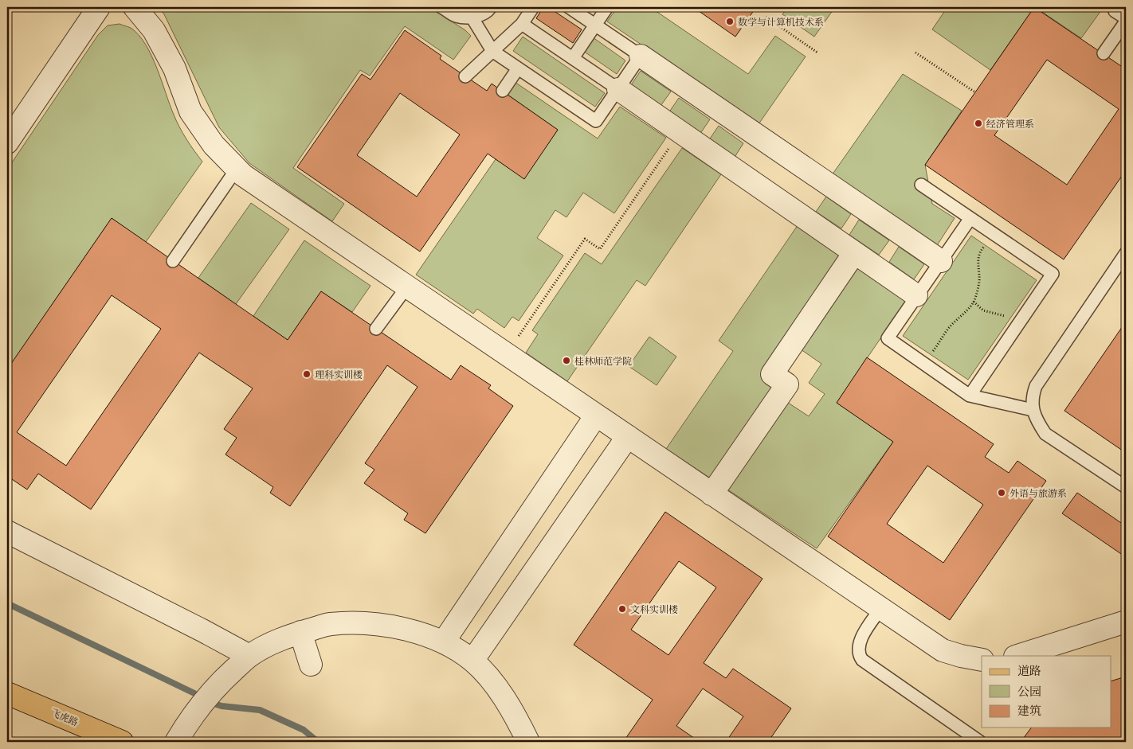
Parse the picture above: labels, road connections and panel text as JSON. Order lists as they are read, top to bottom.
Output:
{
  "streets": {
    "main road": ["飞虎路"]
  },
  "places": [
    "数学与计算机技术系",
    "经济管理系",
    "桂林师范学院",
    "理科实训楼",
    "外语与旅游系",
    "文科实训楼"
  ],
  "legend": ["道路", "公园", "建筑"]
}
